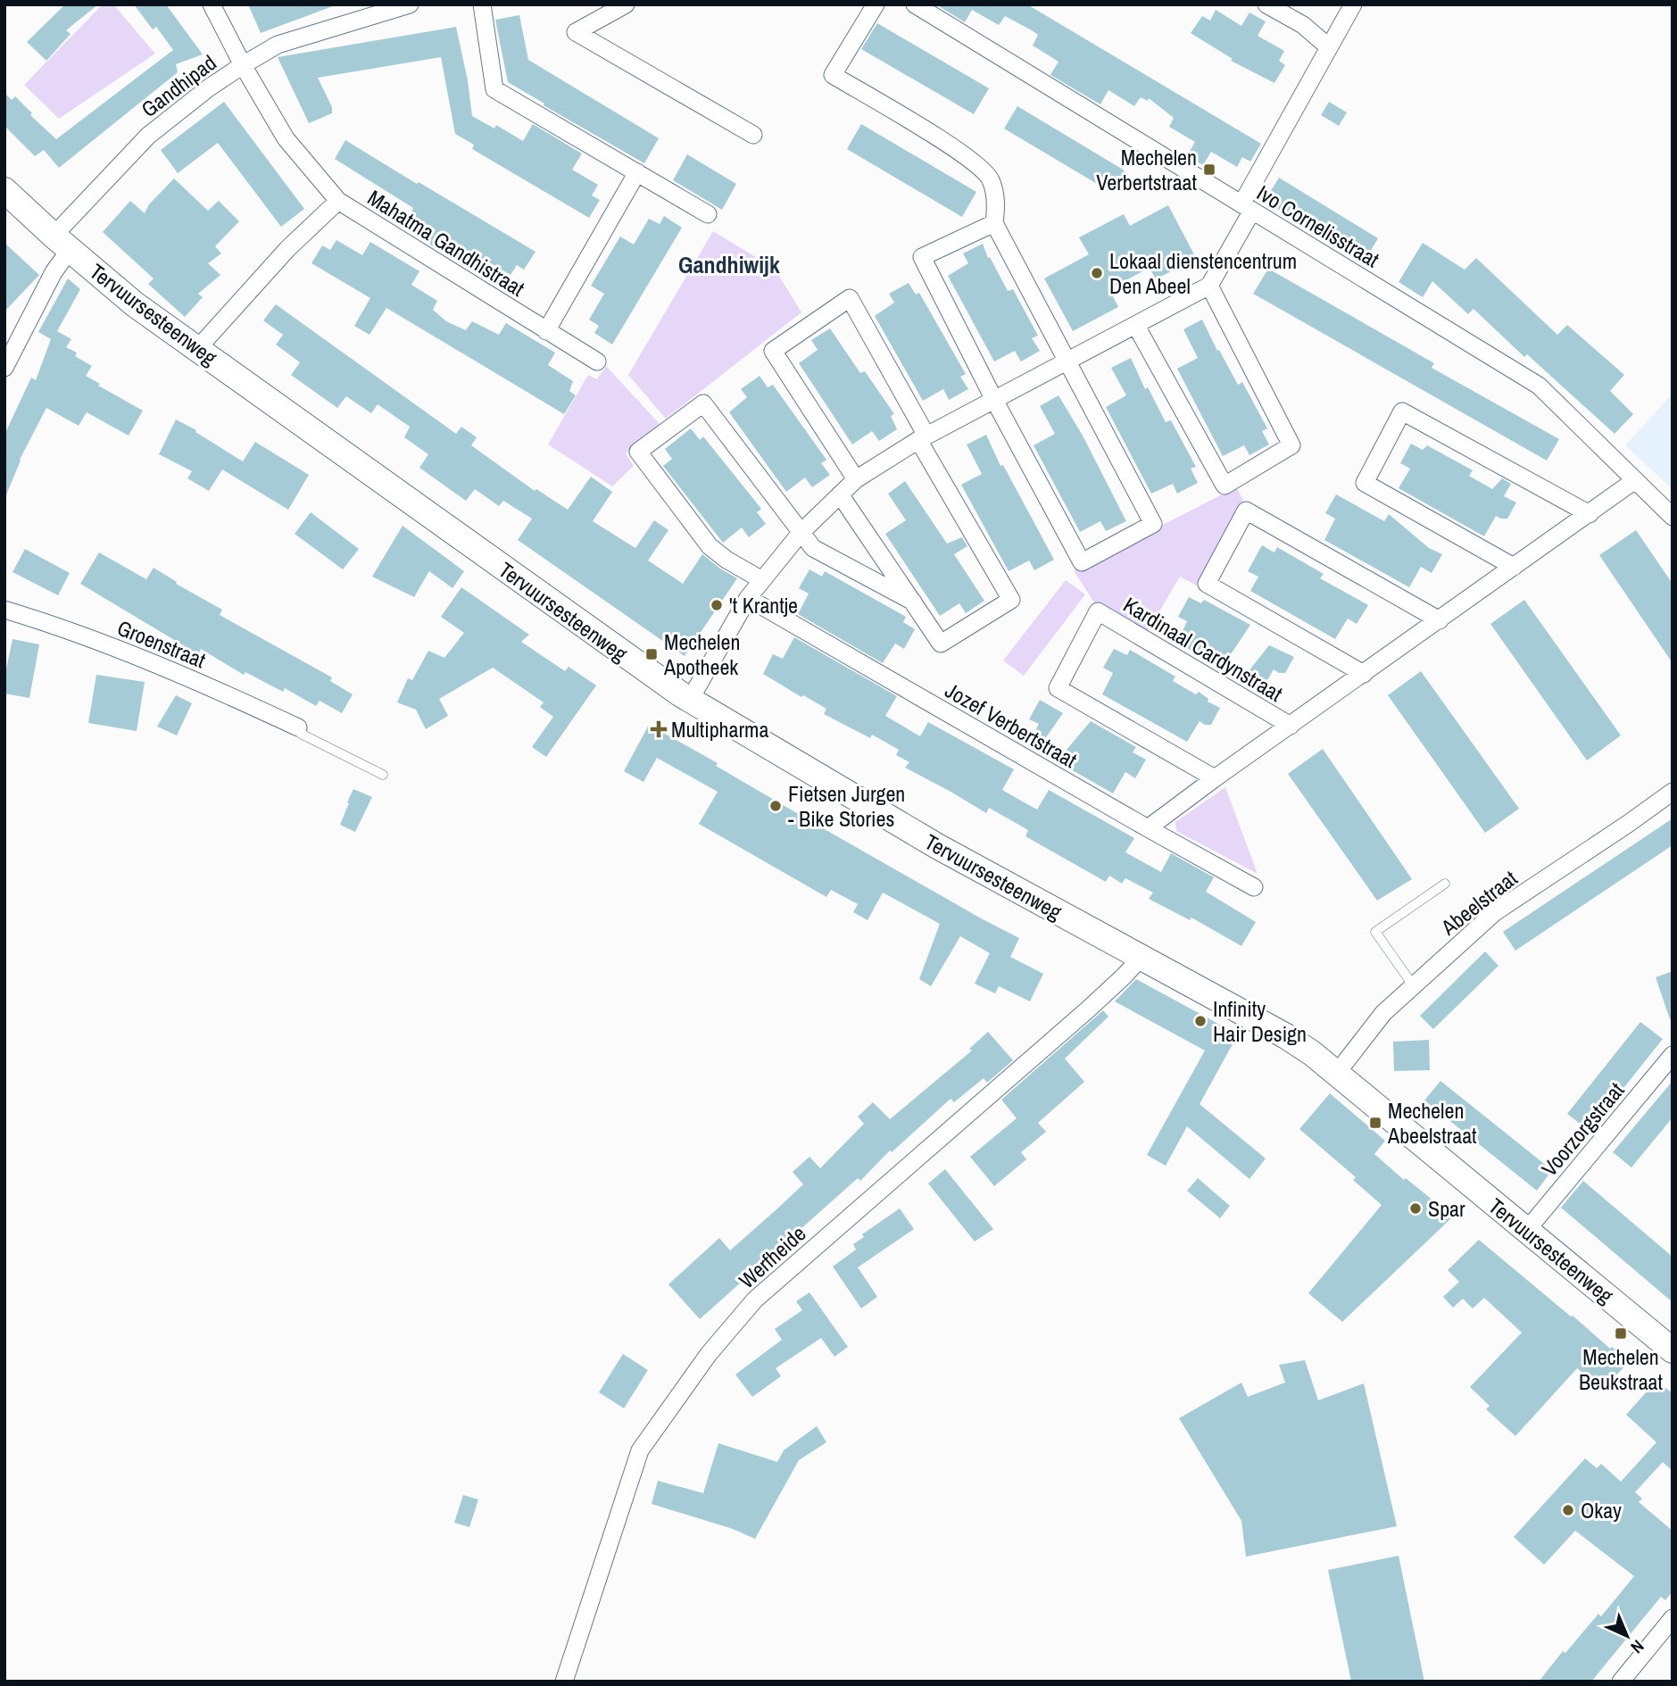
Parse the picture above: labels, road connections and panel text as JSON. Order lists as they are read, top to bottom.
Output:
{
  "streets": {
    "street": [
      "Gandhipad",
      "Ivo Cornelisstraat",
      "Mahatma Gandhistraat",
      "Tervuursesteenweg",
      "Groenstraat",
      "Kardinaal Cardynstraat",
      "Jozef Verbertstraat",
      "Abeelstraat",
      "Voorzorgstraat",
      "Werfheide"
    ]
  },
  "crossings": [
    ["Gandhipad", "Mahatma Gandhistraat"],
    ["Gandhipad", "Tervuursesteenweg"],
    ["Ivo Cornelisstraat", "Kardinaal Cardynstraat"],
    ["Mahatma Gandhistraat", "Tervuursesteenweg"],
    ["Tervuursesteenweg", "Abeelstraat"],
    ["Tervuursesteenweg", "Voorzorgstraat"],
    ["Tervuursesteenweg", "Werfheide"],
    ["Kardinaal Cardynstraat", "Jozef Verbertstraat"]
  ],
  "districts": ["Gandhiwijk"],
  "places": {
    "transit": [
      "Mechelen Verbertstraat",
      "Mechelen Apotheek",
      "Mechelen Abeelstraat",
      "Mechelen Beukstraat"
    ],
    "other": [
      "Lokaal dienstencentrum Den Abeel",
      "'t Krantje",
      "Fietsen Jurgen - Bike Stories",
      "Infinity Hair Design",
      "Spar",
      "Okay"
    ],
    "health": ["Multipharma"]
  },
  "north": "bottom right"
}
